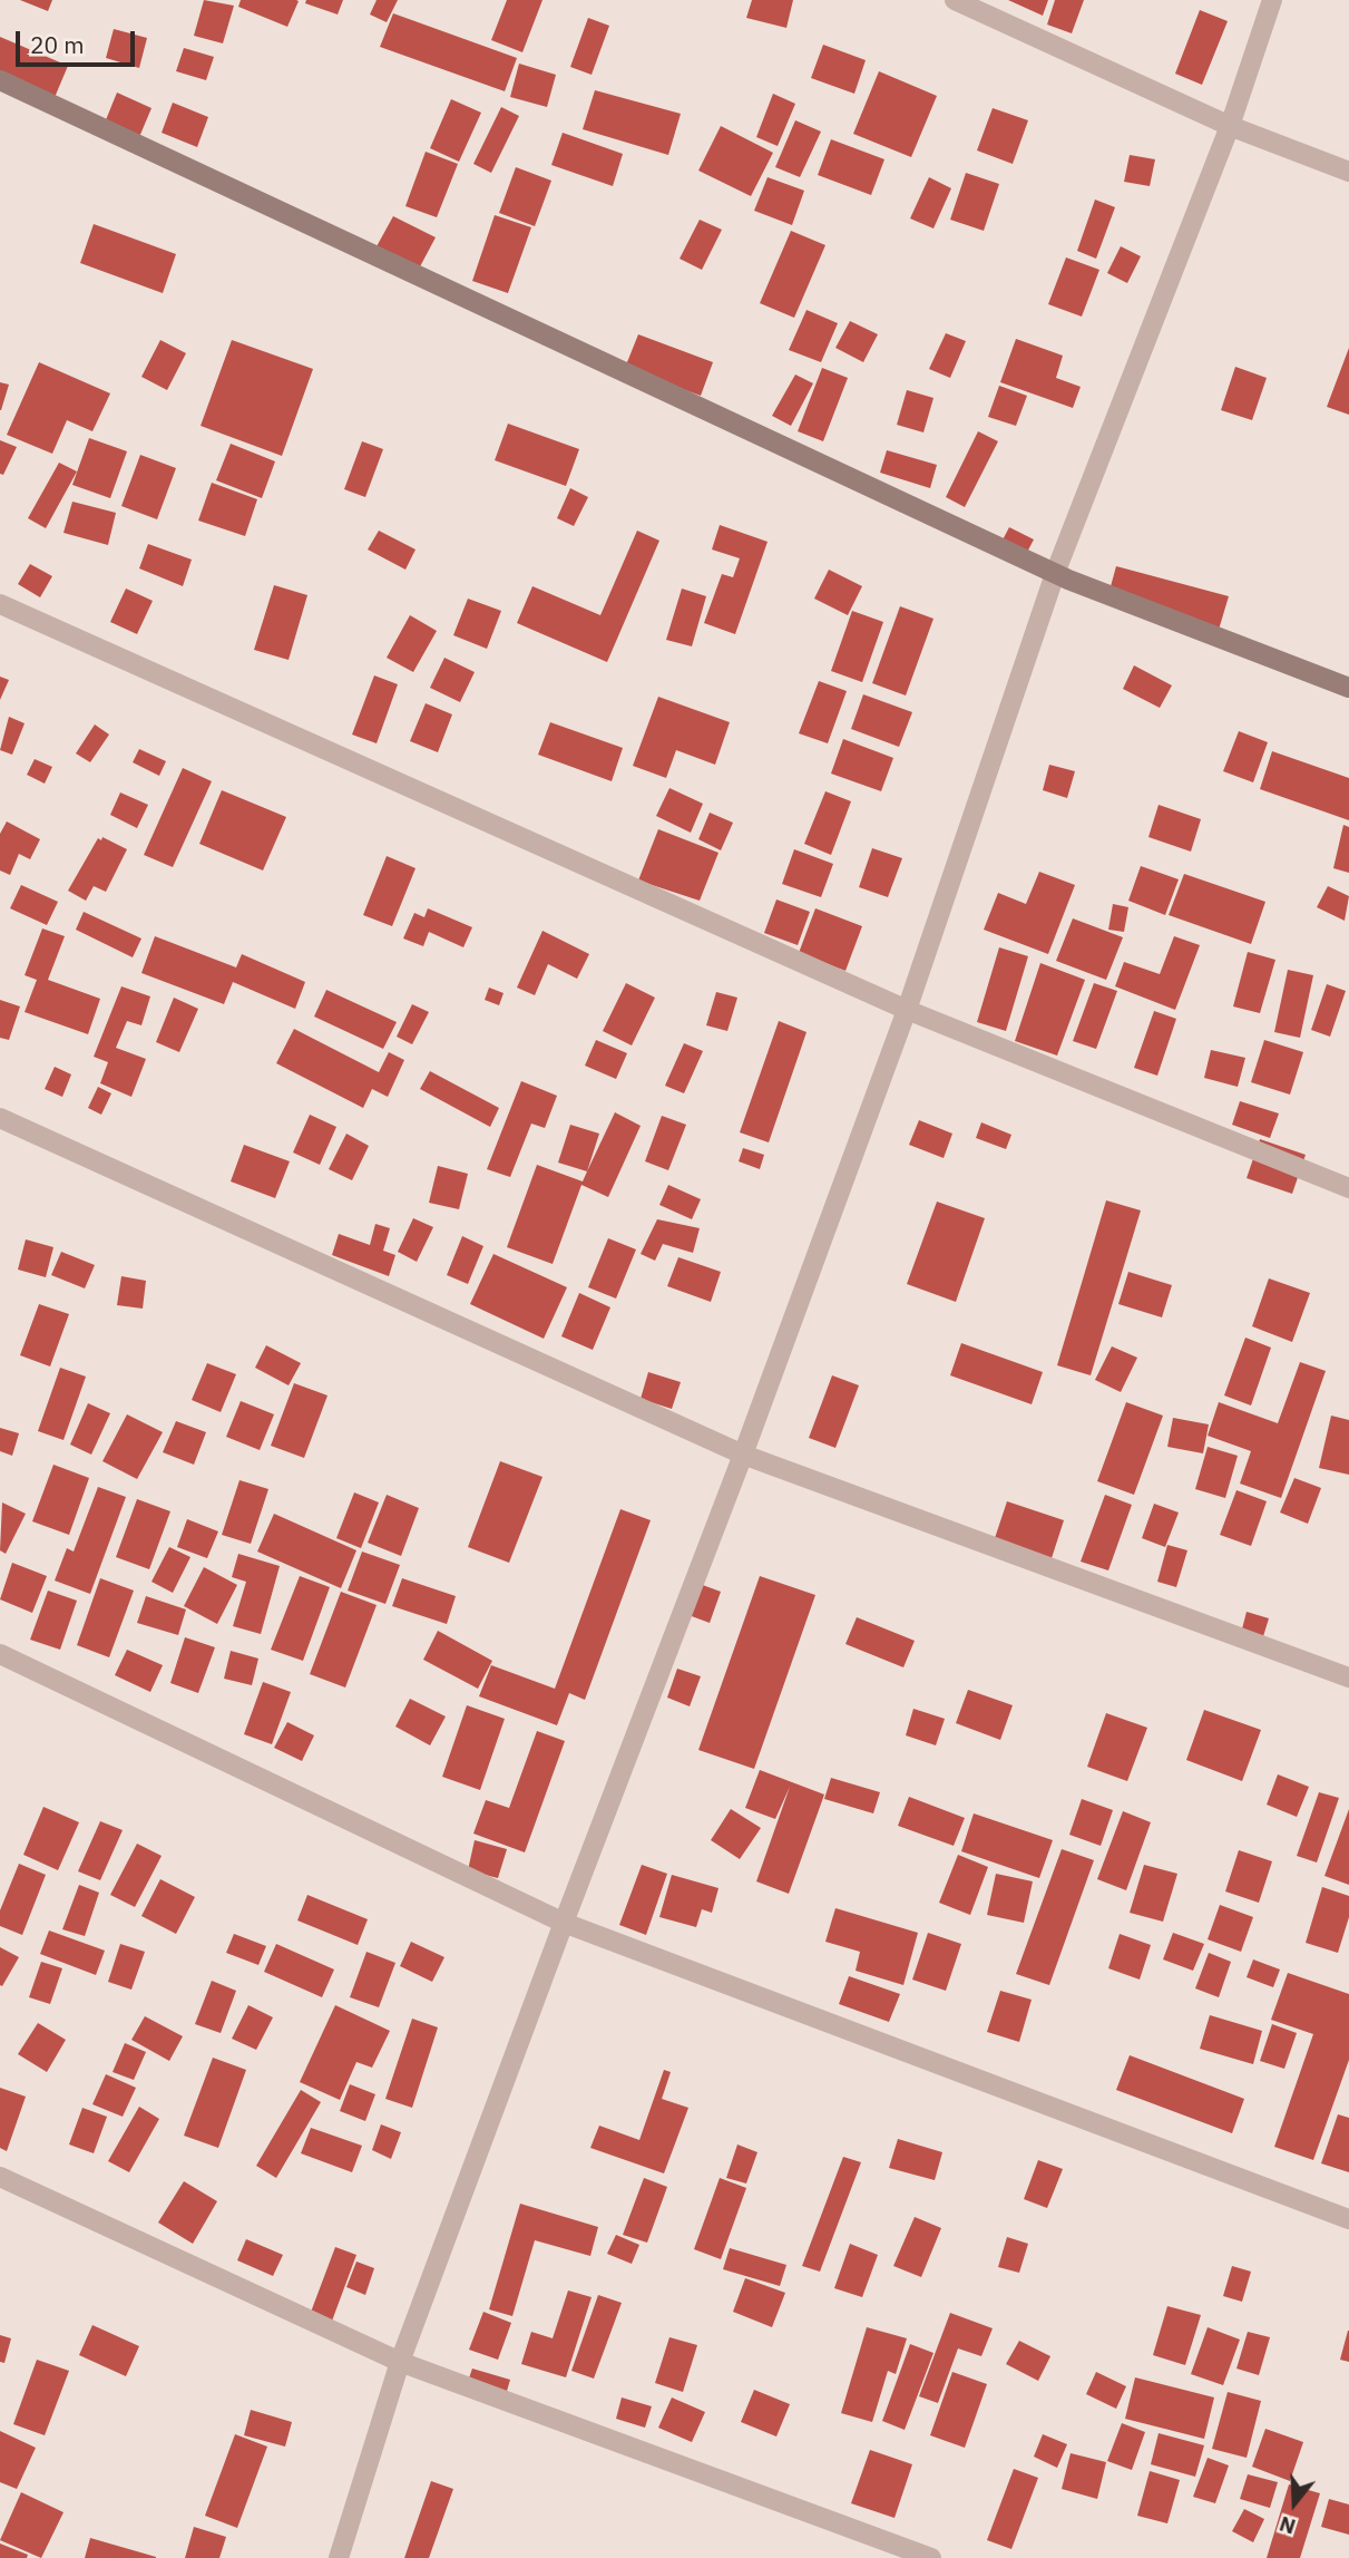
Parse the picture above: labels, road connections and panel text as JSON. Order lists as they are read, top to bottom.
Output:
{
  "scale_bar": "20 m",
  "north": "bottom"
}
